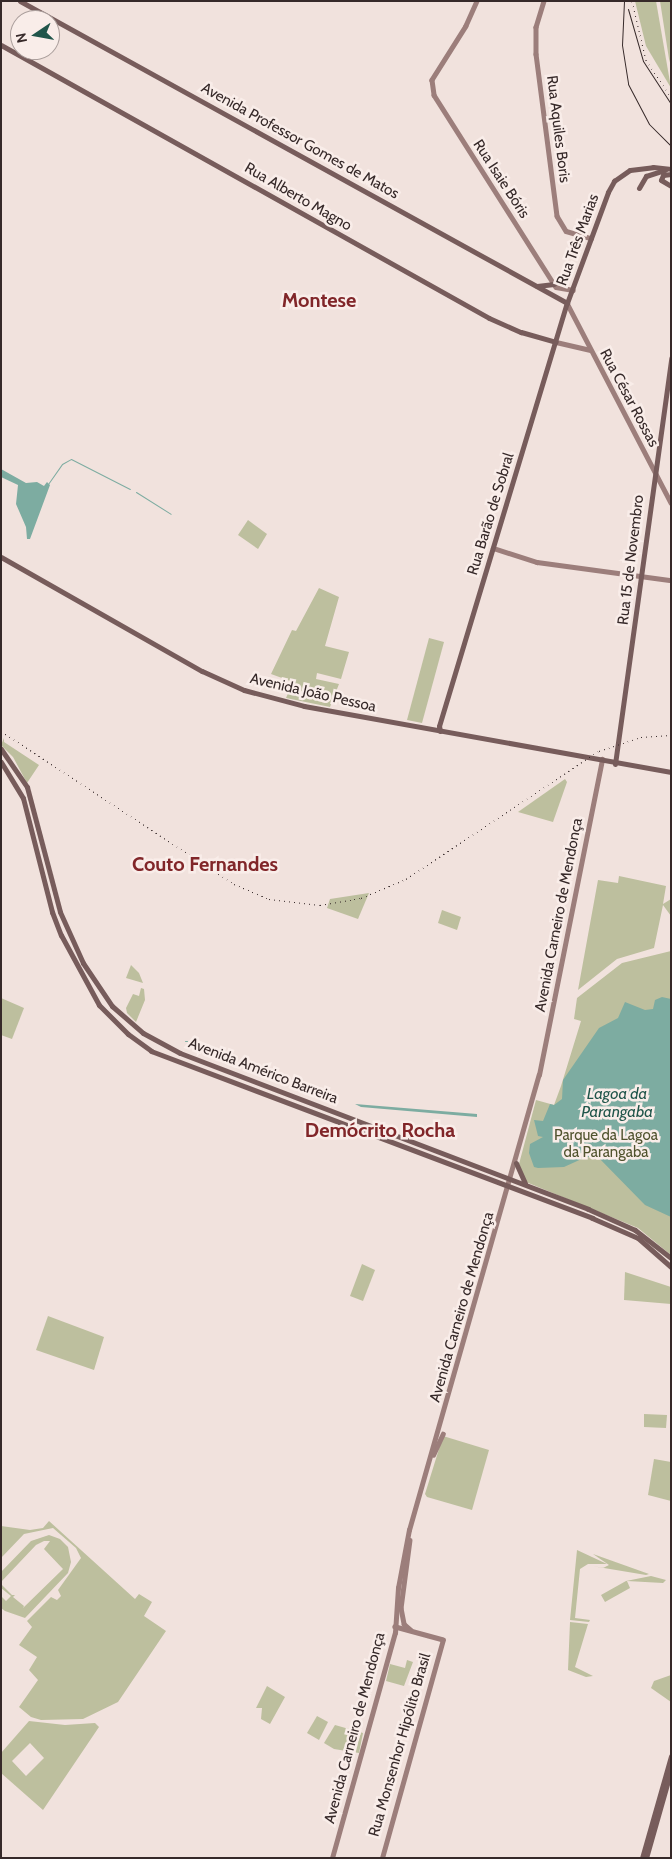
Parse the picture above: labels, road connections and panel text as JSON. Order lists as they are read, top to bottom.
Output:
{
  "streets": {
    "main road": [
      "Rua Aquiles Boris",
      "Avenida Professor Gomes de Matos",
      "Rua Isaie Bóris",
      "Rua Alberto Magno",
      "Rua Três Marias",
      "Rua César Rossas",
      "Rua Barão de Sobral",
      "Rua 15 de Novembro",
      "Avenida João Pessoa",
      "Avenida Carneiro de Mendonça",
      "Avenida Américo Barreira",
      "Rua Monsenhor Hipólito Brasil"
    ]
  },
  "crossings": [
    ["Rua Aquiles Boris", "Rua Três Marias"],
    ["Avenida Professor Gomes de Matos", "Rua Três Marias"],
    ["Avenida Professor Gomes de Matos", "Rua César Rossas"],
    ["Avenida Professor Gomes de Matos", "Rua Barão de Sobral"],
    ["Rua Alberto Magno", "Rua César Rossas"],
    ["Rua Alberto Magno", "Rua Barão de Sobral"],
    ["Rua Três Marias", "Rua César Rossas"],
    ["Rua Três Marias", "Rua Barão de Sobral"],
    ["Rua César Rossas", "Rua Barão de Sobral"],
    ["Rua César Rossas", "Rua 15 de Novembro"],
    ["Rua Barão de Sobral", "Avenida João Pessoa"],
    ["Rua 15 de Novembro", "Avenida João Pessoa"],
    ["Avenida João Pessoa", "Avenida Carneiro de Mendonça"],
    ["Avenida Carneiro de Mendonça", "Avenida Américo Barreira"],
    ["Avenida Carneiro de Mendonça", "Rua Monsenhor Hipólito Brasil"]
  ],
  "districts": ["Montese", "Couto Fernandes", "Demócrito Rocha"],
  "water": ["Lagoa da Parangaba"],
  "parks": ["Parque da Lagoa da Parangaba"],
  "north": "left"
}
